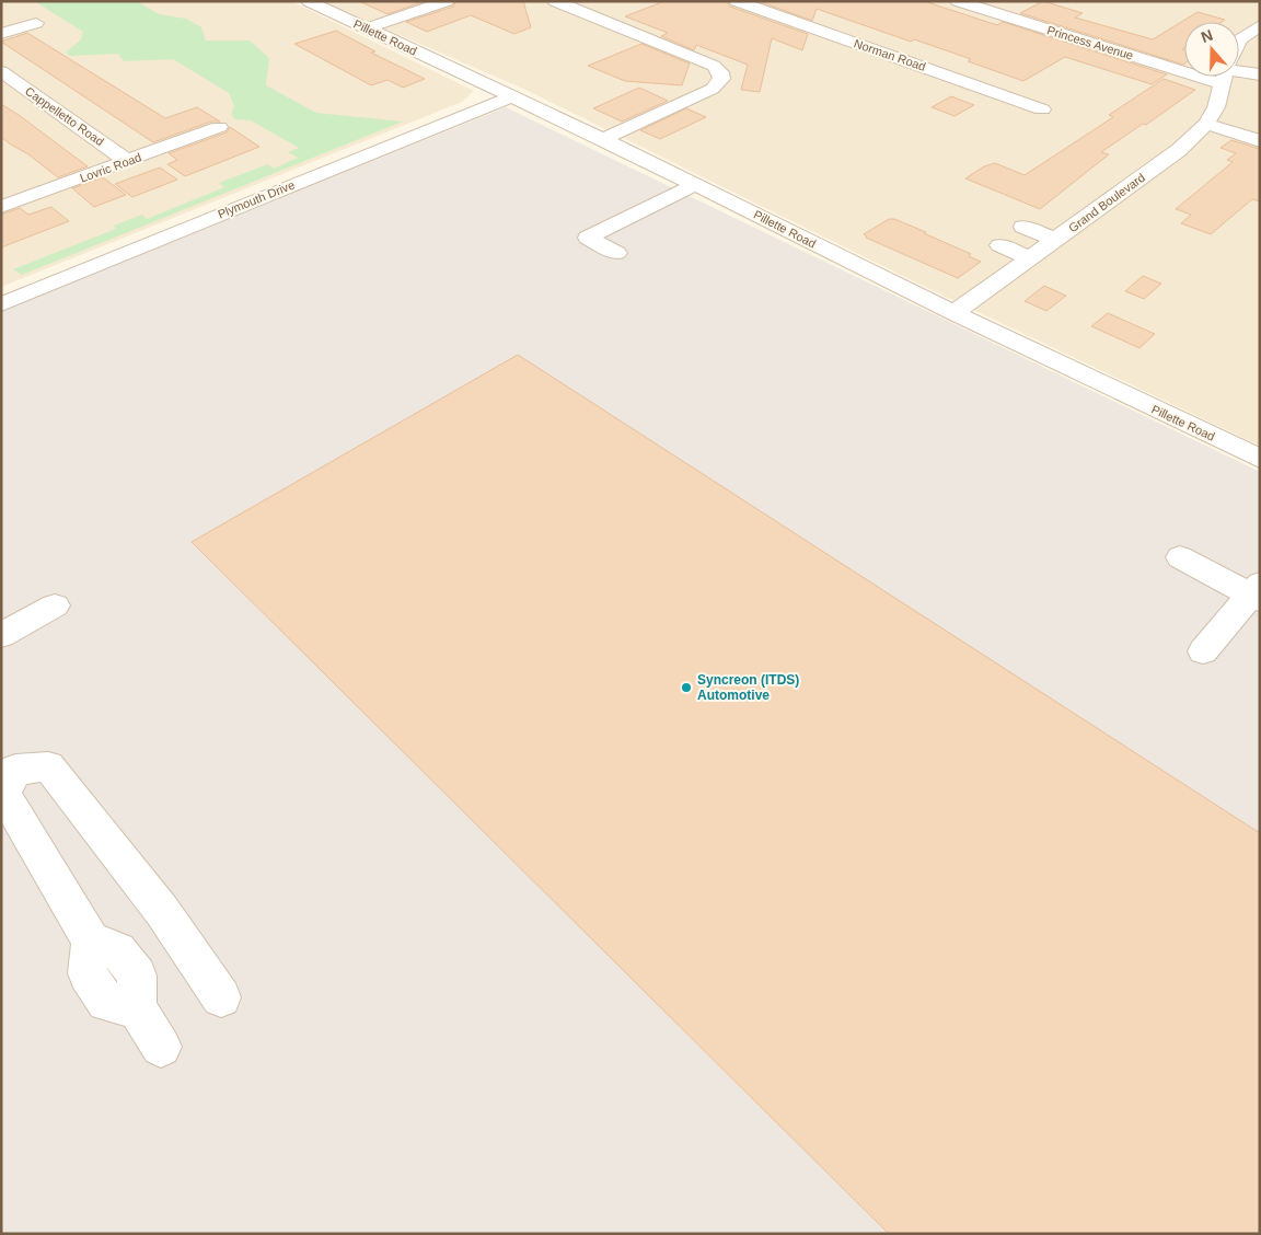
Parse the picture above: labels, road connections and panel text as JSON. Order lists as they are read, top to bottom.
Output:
{
  "streets": {
    "street": [
      "Pillette Road",
      "Princess Avenue",
      "Norman Road",
      "Cappelletto Road",
      "Lovric Road",
      "Plymouth Drive",
      "Grand Boulevard"
    ]
  },
  "crossings": [
    ["Pillette Road", "Plymouth Drive"],
    ["Pillette Road", "Grand Boulevard"],
    ["Cappelletto Road", "Lovric Road"]
  ],
  "places": ["Syncreon (ITDS) Automotive"],
  "north": "top"
}
